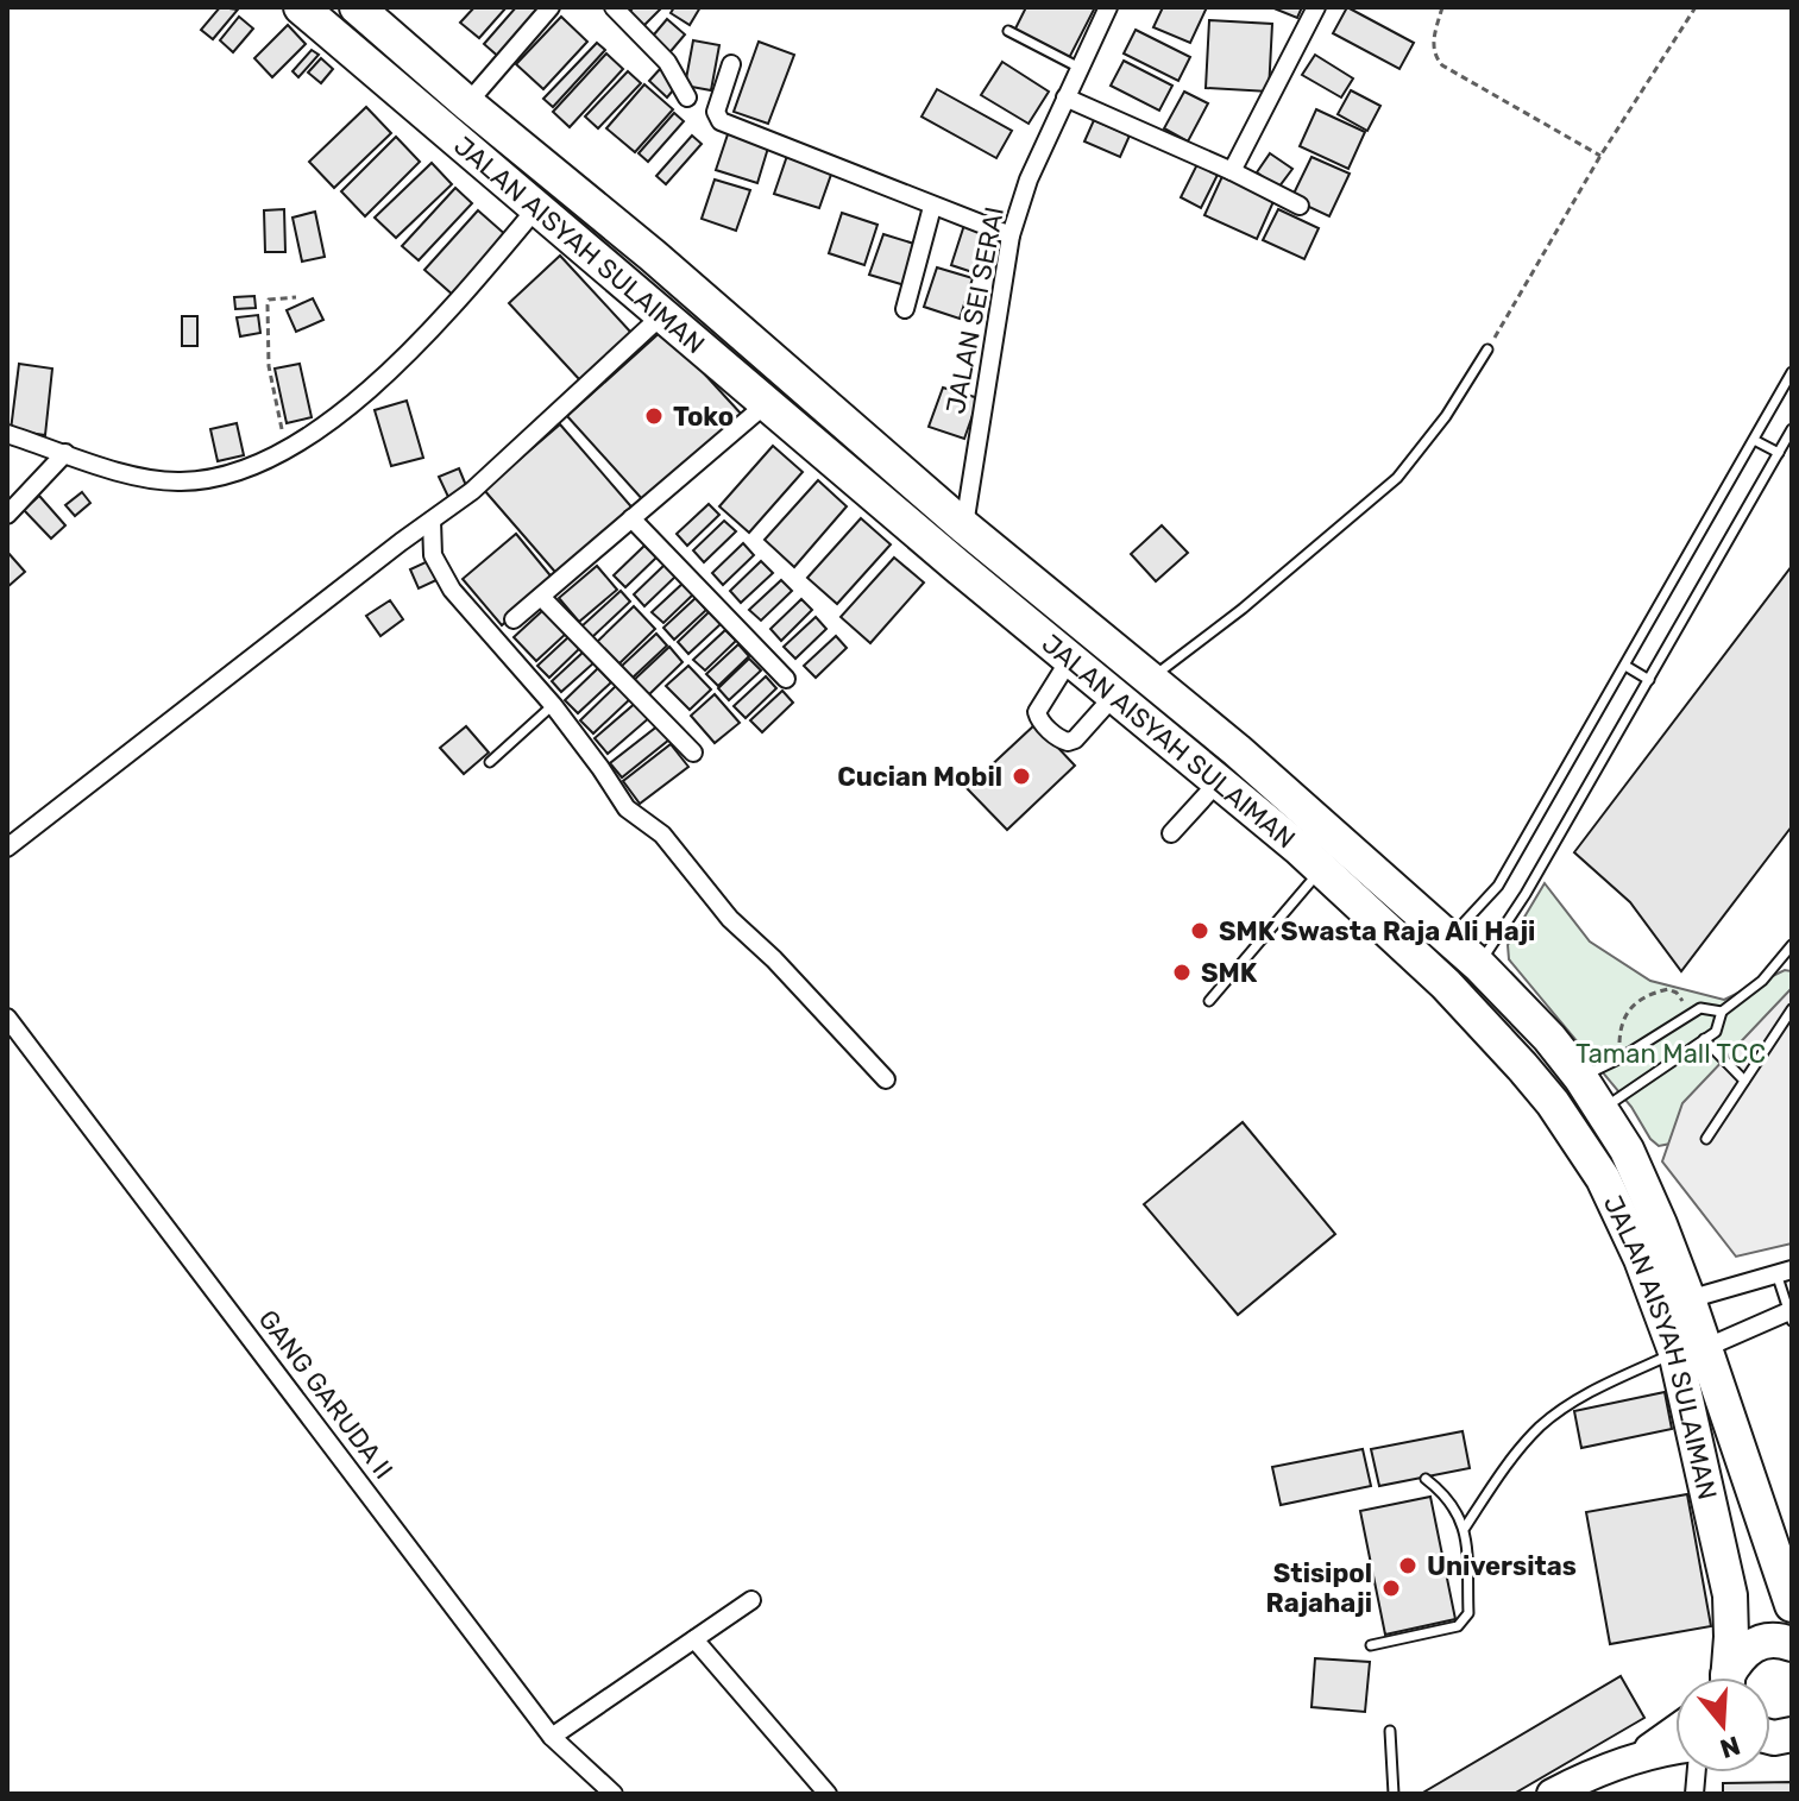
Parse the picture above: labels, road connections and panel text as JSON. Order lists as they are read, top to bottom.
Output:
{
  "streets": {
    "highway": ["JALAN AISYAH SULAIMAN"],
    "street": ["JALAN SEI SERAI", "GANG GARUDA II"]
  },
  "crossings": [
    ["JALAN AISYAH SULAIMAN", "JALAN SEI SERAI"]
  ],
  "parks": ["Taman Mall TCC"],
  "places": [
    "Toko",
    "Cucian Mobil",
    "SMK Swasta Raja Ali Haji",
    "SMK",
    "Universitas",
    "Stisipol Rajahaji"
  ],
  "north": "bottom"
}
